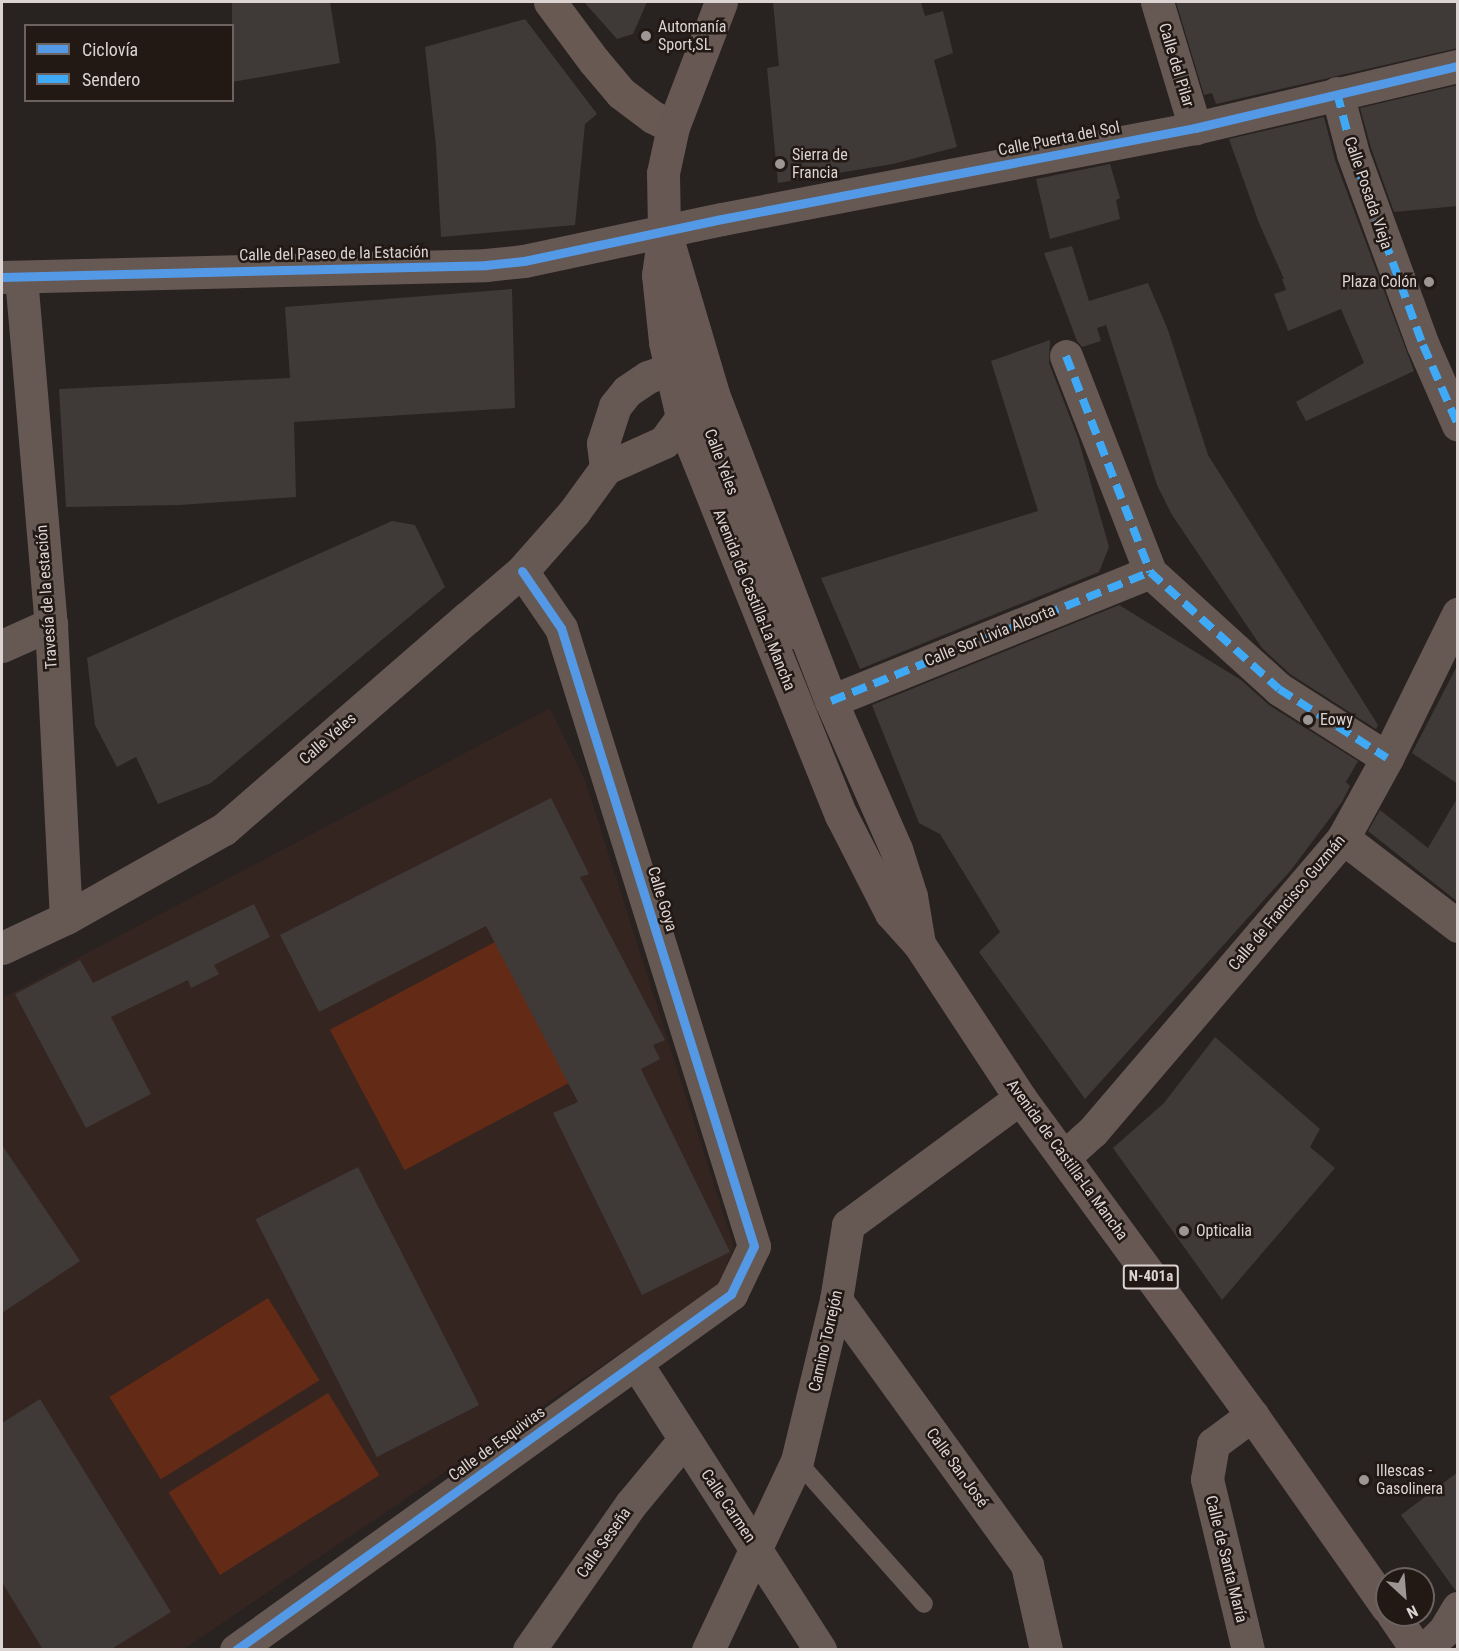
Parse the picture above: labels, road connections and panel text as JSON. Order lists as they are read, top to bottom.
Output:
{
  "streets": {
    "main road": ["Avenida de Castilla-La Mancha", "N-401a"],
    "street": [
      "Calle del Pilar",
      "Calle Puerta del Sol",
      "Calle Posada Vieja",
      "Calle del Paseo de la Estación",
      "Calle Yeles",
      "Travesía de la estación",
      "Calle Sor Livia Alcorta",
      "Calle Goya",
      "Calle de Francisco Guzmán",
      "Camino Torrejón",
      "Calle de Esquivias",
      "Calle San José",
      "Calle Carmen",
      "Calle Seseña",
      "Calle de Santa María"
    ]
  },
  "crossings": [
    ["Calle del Pilar", "Calle Puerta del Sol"],
    ["Calle Puerta del Sol", "Calle Posada Vieja"],
    ["Calle Puerta del Sol", "Calle del Paseo de la Estación"],
    ["Calle Puerta del Sol", "Avenida de Castilla-La Mancha"],
    ["Calle del Paseo de la Estación", "Travesía de la estación"],
    ["Calle del Paseo de la Estación", "Avenida de Castilla-La Mancha"],
    ["Calle Yeles", "Travesía de la estación"],
    ["Calle Yeles", "Avenida de Castilla-La Mancha"],
    ["Calle Yeles", "Calle Goya"],
    ["Avenida de Castilla-La Mancha", "Calle Sor Livia Alcorta"],
    ["Avenida de Castilla-La Mancha", "Calle de Francisco Guzmán"],
    ["Avenida de Castilla-La Mancha", "Camino Torrejón"],
    ["Avenida de Castilla-La Mancha", "Calle de Santa María"],
    ["Calle Goya", "Calle de Esquivias"],
    ["Camino Torrejón", "Calle San José"],
    ["Camino Torrejón", "Calle Carmen"],
    ["Calle de Esquivias", "Calle Carmen"],
    ["Calle Carmen", "Calle Seseña"]
  ],
  "places": [
    "Automanía Sport,SL",
    "Sierra de Francia",
    "Plaza Colón",
    "Eowy",
    "Opticalia",
    "Illescas - Gasolinera"
  ],
  "legend": ["Ciclovía", "Sendero"],
  "north": "bottom right"
}
